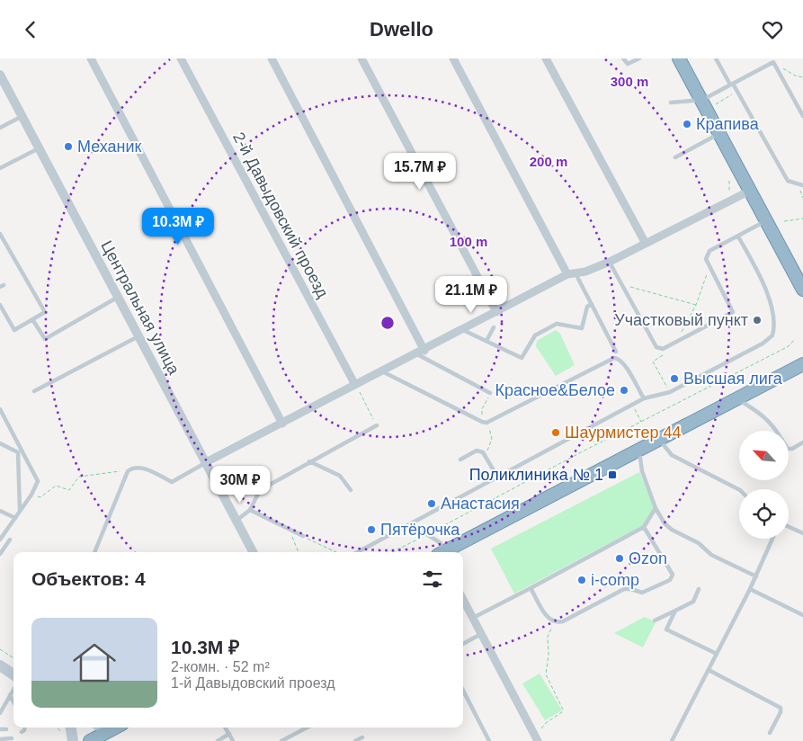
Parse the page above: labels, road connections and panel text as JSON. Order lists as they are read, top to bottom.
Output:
{
  "streets": {
    "street": ["2-й Давыдовский проезд", "Центральная улица"]
  },
  "places": {
    "other": [
      "Крапива",
      "Механик",
      "Участковый пункт",
      "Высшая лига",
      "Красное&Белое",
      "Шаурмистер 44",
      "Анастасия",
      "Пятёрочка",
      "Ozon",
      "i-comp"
    ],
    "transit": ["Поликлиника № 1"]
  },
  "north": "top left",
  "page": {
    "header": "Dwello",
    "price": [
      "15.7M ₽",
      "10.3M ₽",
      "21.1M ₽",
      "30M ₽"
    ],
    "heading": "Объектов: 4",
    "list": [
      {
        "name": "10.3M ₽",
        "note": "2-комн. · 52 m² · 1-й Давыдовский проезд"
      }
    ]
  },
  "rings": ["300 m", "200 m", "100 m"]
}
